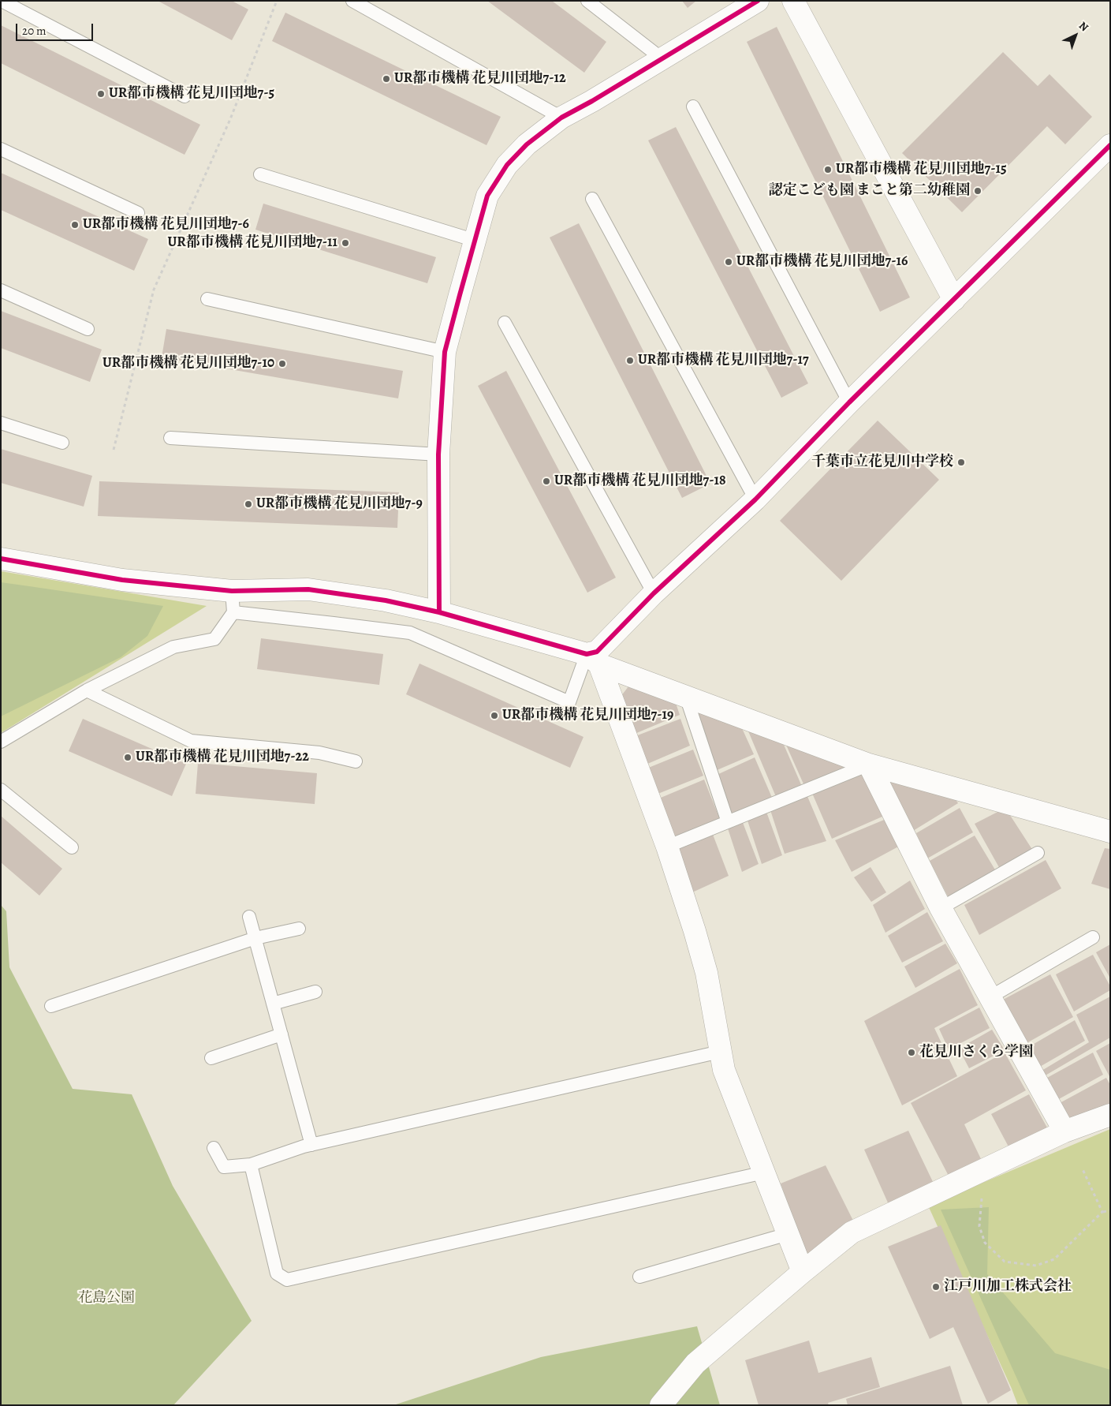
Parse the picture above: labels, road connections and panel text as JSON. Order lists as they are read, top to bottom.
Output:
{
  "parks": ["花島公園"],
  "places": [
    "UR都市機構 花見川団地7-12",
    "UR都市機構 花見川団地7-5",
    "UR都市機構 花見川団地7-15",
    "認定こども園 まこと第二幼稚園",
    "UR都市機構 花見川団地7-6",
    "UR都市機構 花見川団地7-11",
    "UR都市機構 花見川団地7-16",
    "UR都市機構 花見川団地7-17",
    "UR都市機構 花見川団地7-10",
    "千葉市立花見川中学校",
    "UR都市機構 花見川団地7-18",
    "UR都市機構 花見川団地7-9",
    "UR都市機構 花見川団地7-19",
    "UR都市機構 花見川団地7-22",
    "花見川さくら学園",
    "江戸川加工株式会社"
  ],
  "scale_bar": "20 m",
  "north": "top right"
}
